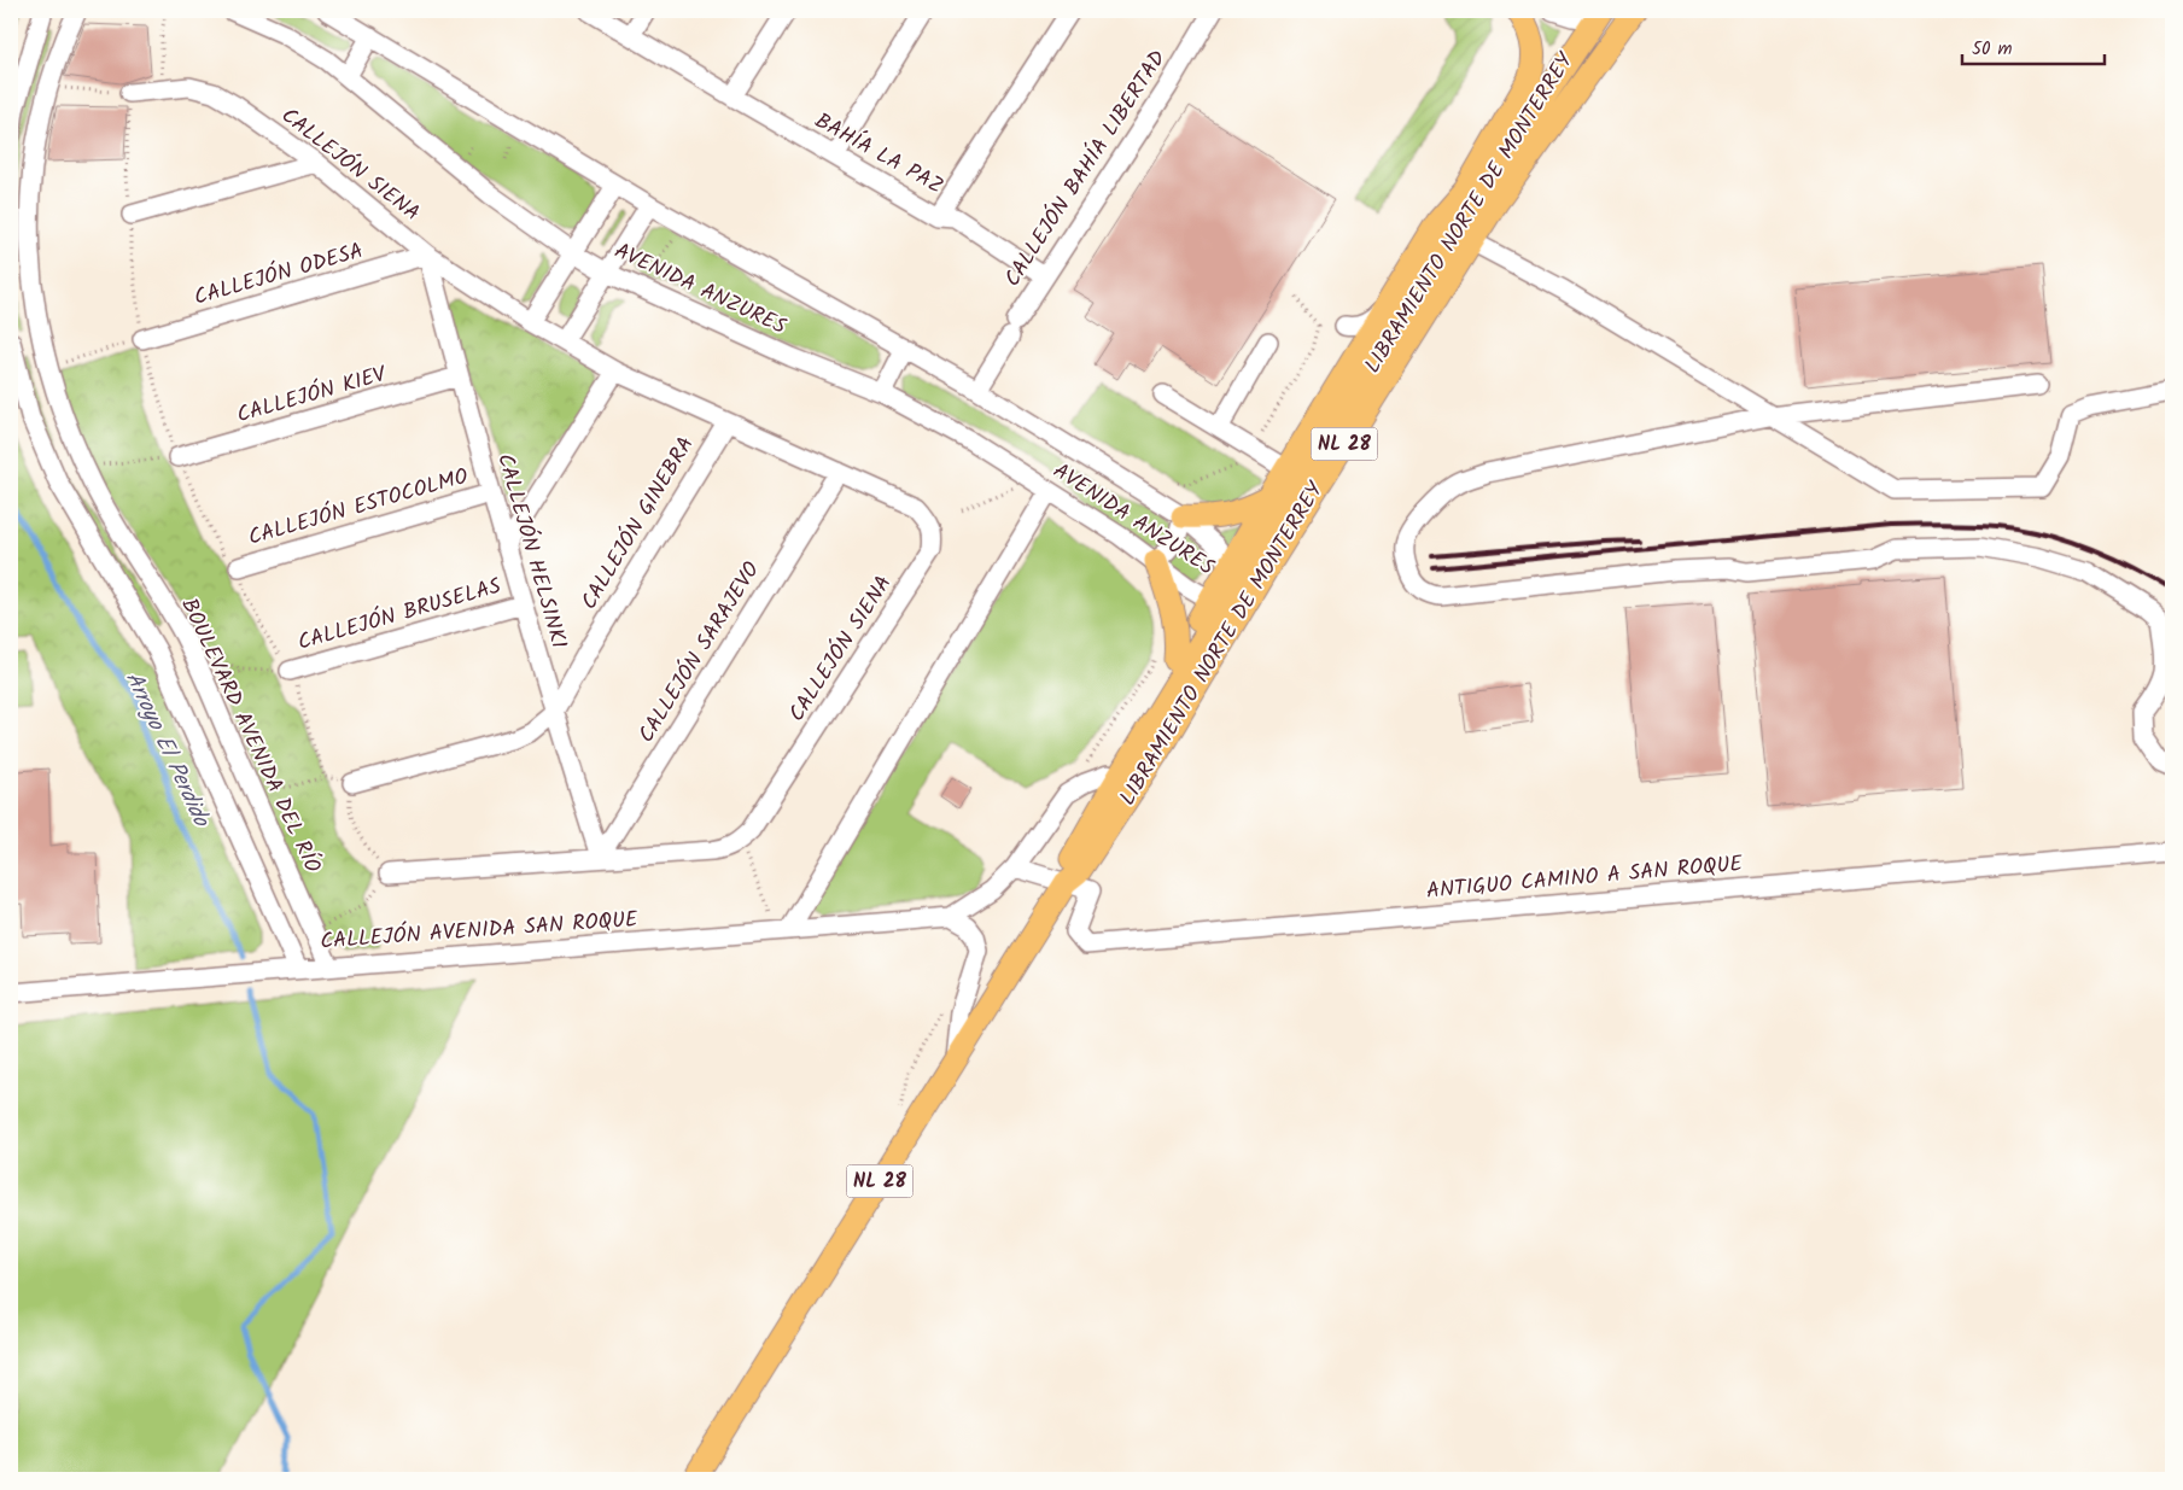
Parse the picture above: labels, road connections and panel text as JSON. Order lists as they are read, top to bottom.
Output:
{
  "streets": {
    "main road": ["LIBRAMIENTO NORTE DE MONTERREY", "NL 28"],
    "street": [
      "BAHÍA LA PAZ",
      "CALLEJÓN SIENA",
      "CALLEJÓN BAHÍA LIBERTAD",
      "CALLEJÓN ODESA",
      "AVENIDA ANZURES",
      "CALLEJÓN KIEV",
      "CALLEJÓN ESTOCOLMO",
      "CALLEJÓN GINEBRA",
      "CALLEJÓN HELSINKI",
      "CALLEJÓN BRUSELAS",
      "CALLEJÓN SARAJEVO",
      "BOULEVARD AVENIDA DEL RÍO",
      "ANTIGUO CAMINO A SAN ROQUE",
      "CALLEJÓN AVENIDA SAN ROQUE"
    ]
  },
  "crossings": [
    ["CALLEJÓN SIENA", "CALLEJÓN ODESA"],
    ["CALLEJÓN SIENA", "CALLEJÓN GINEBRA"],
    ["CALLEJÓN SIENA", "CALLEJÓN HELSINKI"],
    ["CALLEJÓN SIENA", "CALLEJÓN SARAJEVO"],
    ["CALLEJÓN BAHÍA LIBERTAD", "AVENIDA ANZURES"],
    ["LIBRAMIENTO NORTE DE MONTERREY", "AVENIDA ANZURES"],
    ["LIBRAMIENTO NORTE DE MONTERREY", "ANTIGUO CAMINO A SAN ROQUE"],
    ["CALLEJÓN ODESA", "CALLEJÓN HELSINKI"],
    ["CALLEJÓN KIEV", "CALLEJÓN HELSINKI"],
    ["CALLEJÓN ESTOCOLMO", "CALLEJÓN HELSINKI"],
    ["CALLEJÓN GINEBRA", "CALLEJÓN HELSINKI"],
    ["CALLEJÓN HELSINKI", "CALLEJÓN BRUSELAS"],
    ["CALLEJÓN HELSINKI", "CALLEJÓN SARAJEVO"],
    ["BOULEVARD AVENIDA DEL RÍO", "CALLEJÓN AVENIDA SAN ROQUE"]
  ],
  "water": ["Arroyo El Perdido"],
  "scale_bar": "50 m"
}
